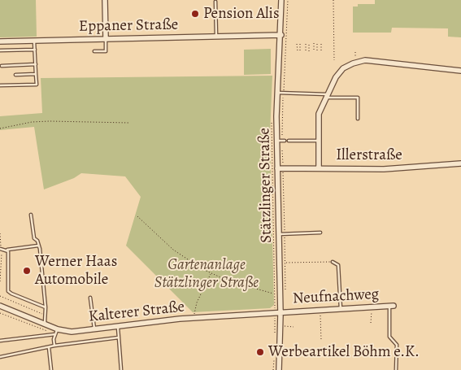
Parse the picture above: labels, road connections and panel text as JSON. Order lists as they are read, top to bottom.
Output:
{
  "streets": {
    "street": [
      "Eppaner Straße",
      "Illerstraße",
      "Stätzlinger Straße",
      "Neufnachweg",
      "Kalterer Straße"
    ]
  },
  "crossings": [
    ["Eppaner Straße", "Stätzlinger Straße"],
    ["Illerstraße", "Stätzlinger Straße"],
    ["Stätzlinger Straße", "Neufnachweg"],
    ["Stätzlinger Straße", "Kalterer Straße"],
    ["Neufnachweg", "Kalterer Straße"]
  ],
  "parks": ["Gartenanlage Stätzlinger Straße"],
  "places": ["Pension Alis", "Werner Haas Automobile", "Werbeartikel Böhm e.K."]
}
